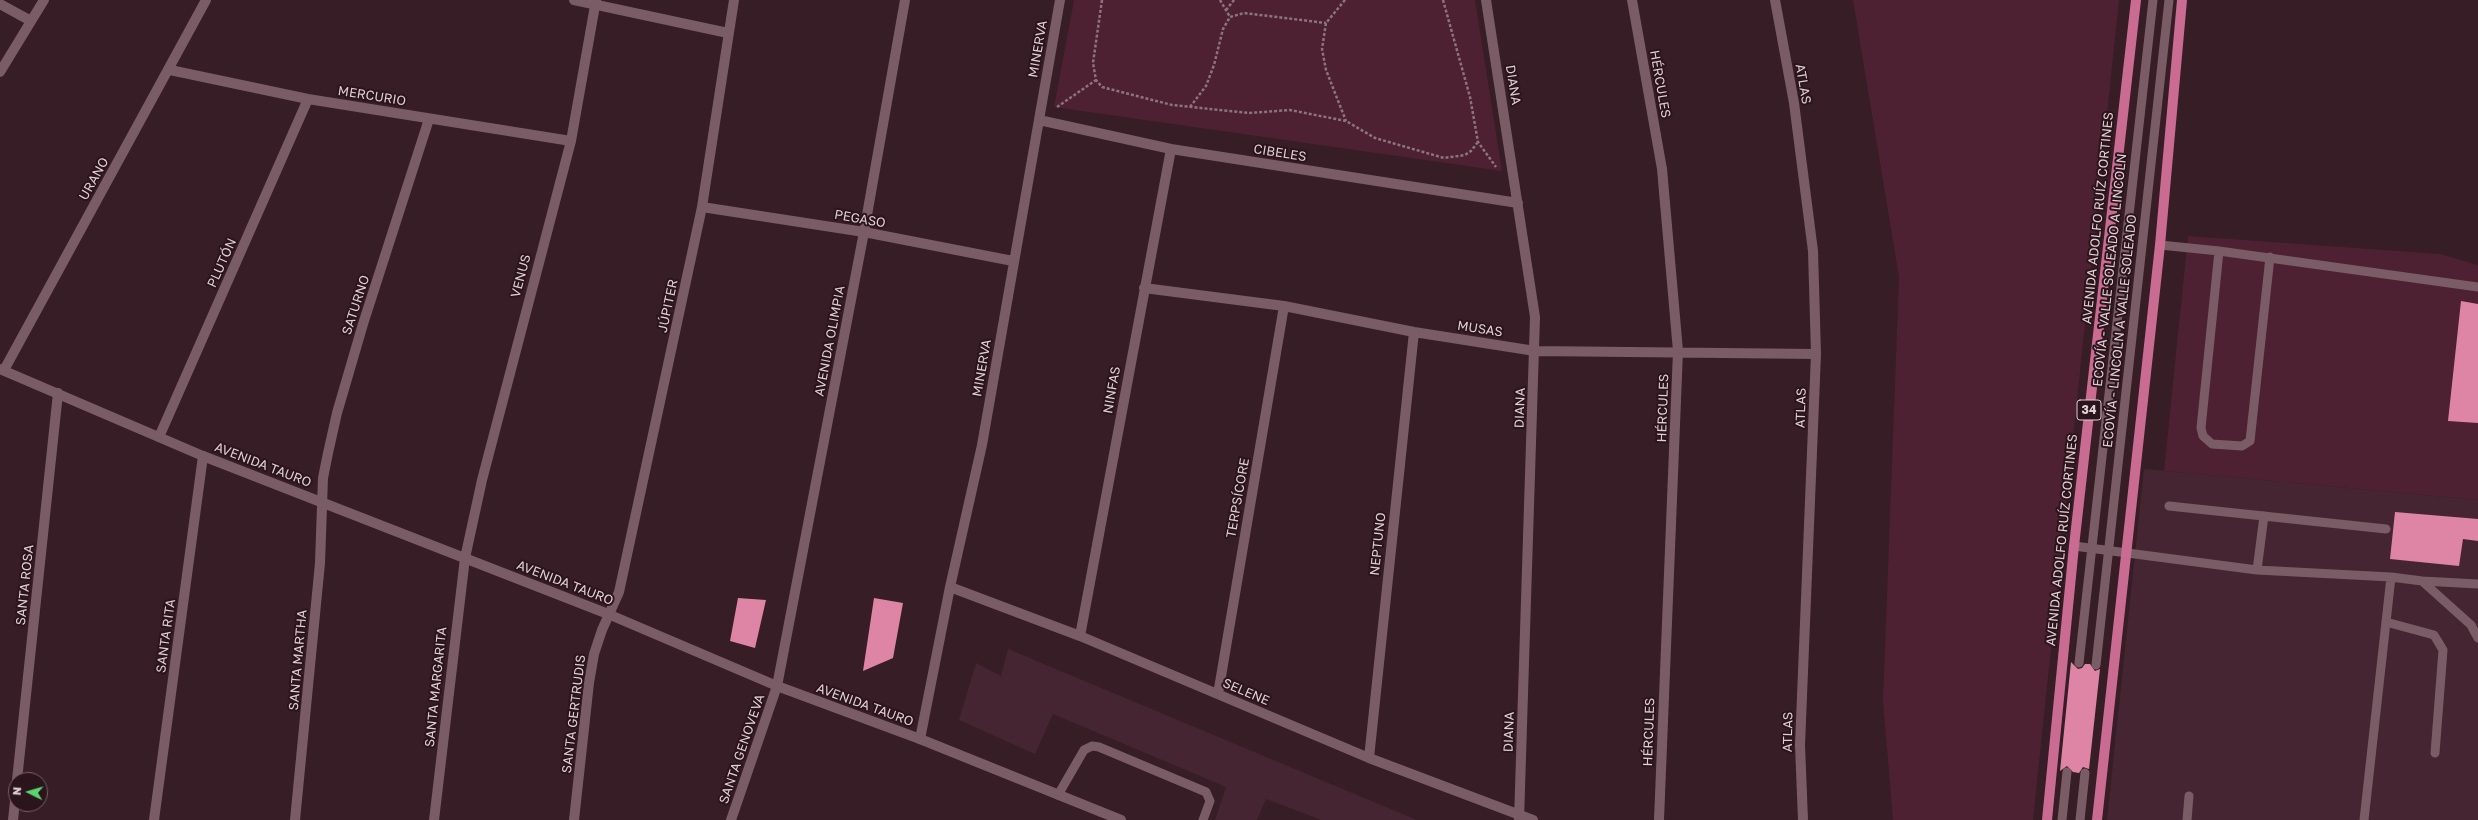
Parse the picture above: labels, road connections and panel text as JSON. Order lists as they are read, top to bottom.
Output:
{
  "streets": {
    "main road": ["AVENIDA ADOLFO RUÍZ CORTINES", "34"],
    "street": [
      "MINERVA",
      "HÉRCULES",
      "ATLAS",
      "DIANA",
      "MERCURIO",
      "CIBELES",
      "URANO",
      "PEGASO",
      "PLUTÓN",
      "VENUS",
      "SATURNO",
      "JÚPITER",
      "MUSAS",
      "AVENIDA OLIMPIA",
      "NINFAS",
      "AVENIDA TAURO",
      "TERPSÍCORE",
      "NEPTUNO",
      "SANTA ROSA",
      "SANTA RITA",
      "SANTA MARTHA",
      "SANTA MARGARITA",
      "SELENE",
      "SANTA GERTRUDIS",
      "SANTA GENOVEVA"
    ],
    "lane": ["ECOVÍA - VALLE SOLEADO A LINCOLN", "ECOVÍA - LINCOLN A VALLE SOLEADO"]
  },
  "crossings": [
    ["MINERVA", "CIBELES"],
    ["MINERVA", "PEGASO"],
    ["MINERVA", "AVENIDA TAURO"],
    ["MINERVA", "SELENE"],
    ["HÉRCULES", "MUSAS"],
    ["ATLAS", "MUSAS"],
    ["DIANA", "CIBELES"],
    ["DIANA", "MUSAS"],
    ["DIANA", "SELENE"],
    ["MERCURIO", "URANO"],
    ["MERCURIO", "PLUTÓN"],
    ["MERCURIO", "VENUS"],
    ["MERCURIO", "SATURNO"],
    ["CIBELES", "NINFAS"],
    ["URANO", "AVENIDA TAURO"],
    ["PEGASO", "JÚPITER"],
    ["PEGASO", "AVENIDA OLIMPIA"],
    ["PLUTÓN", "AVENIDA TAURO"],
    ["VENUS", "AVENIDA TAURO"],
    ["VENUS", "SANTA MARGARITA"],
    ["SATURNO", "AVENIDA TAURO"],
    ["SATURNO", "SANTA MARTHA"],
    ["JÚPITER", "AVENIDA TAURO"],
    ["JÚPITER", "SANTA GERTRUDIS"],
    ["MUSAS", "NINFAS"],
    ["MUSAS", "TERPSÍCORE"],
    ["MUSAS", "NEPTUNO"],
    ["AVENIDA OLIMPIA", "AVENIDA TAURO"],
    ["AVENIDA OLIMPIA", "SANTA GENOVEVA"],
    ["NINFAS", "SELENE"],
    ["AVENIDA TAURO", "SANTA ROSA"],
    ["AVENIDA TAURO", "SANTA RITA"],
    ["AVENIDA TAURO", "SANTA MARTHA"],
    ["AVENIDA TAURO", "SANTA MARGARITA"],
    ["AVENIDA TAURO", "SANTA GERTRUDIS"],
    ["AVENIDA TAURO", "SANTA GENOVEVA"],
    ["TERPSÍCORE", "SELENE"],
    ["NEPTUNO", "SELENE"]
  ],
  "north": "left"
}
